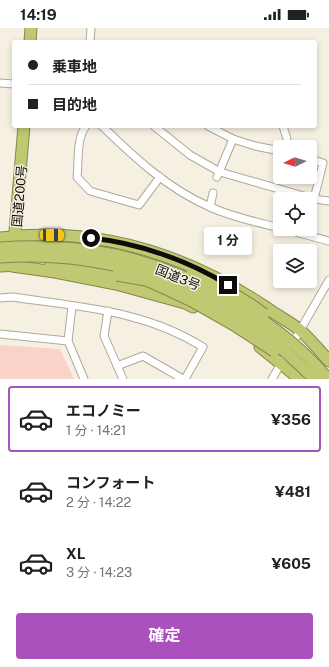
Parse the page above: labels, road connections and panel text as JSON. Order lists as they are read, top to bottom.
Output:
{
  "streets": {
    "highway": ["国道200号", "国道3号"]
  },
  "north": "left",
  "page": {
    "status": "14:19",
    "banner": ["乗車地", "目的地"],
    "bubble": "1 分",
    "list": [
      {
        "name": "エコノミー",
        "note": "1 分 · 14:21",
        "value": "¥356"
      },
      {
        "name": "コンフォート",
        "note": "2 分 · 14:22",
        "value": "¥481"
      },
      {
        "name": "XL",
        "note": "3 分 · 14:23",
        "value": "¥605"
      }
    ],
    "buttons": "確定"
  }
}
